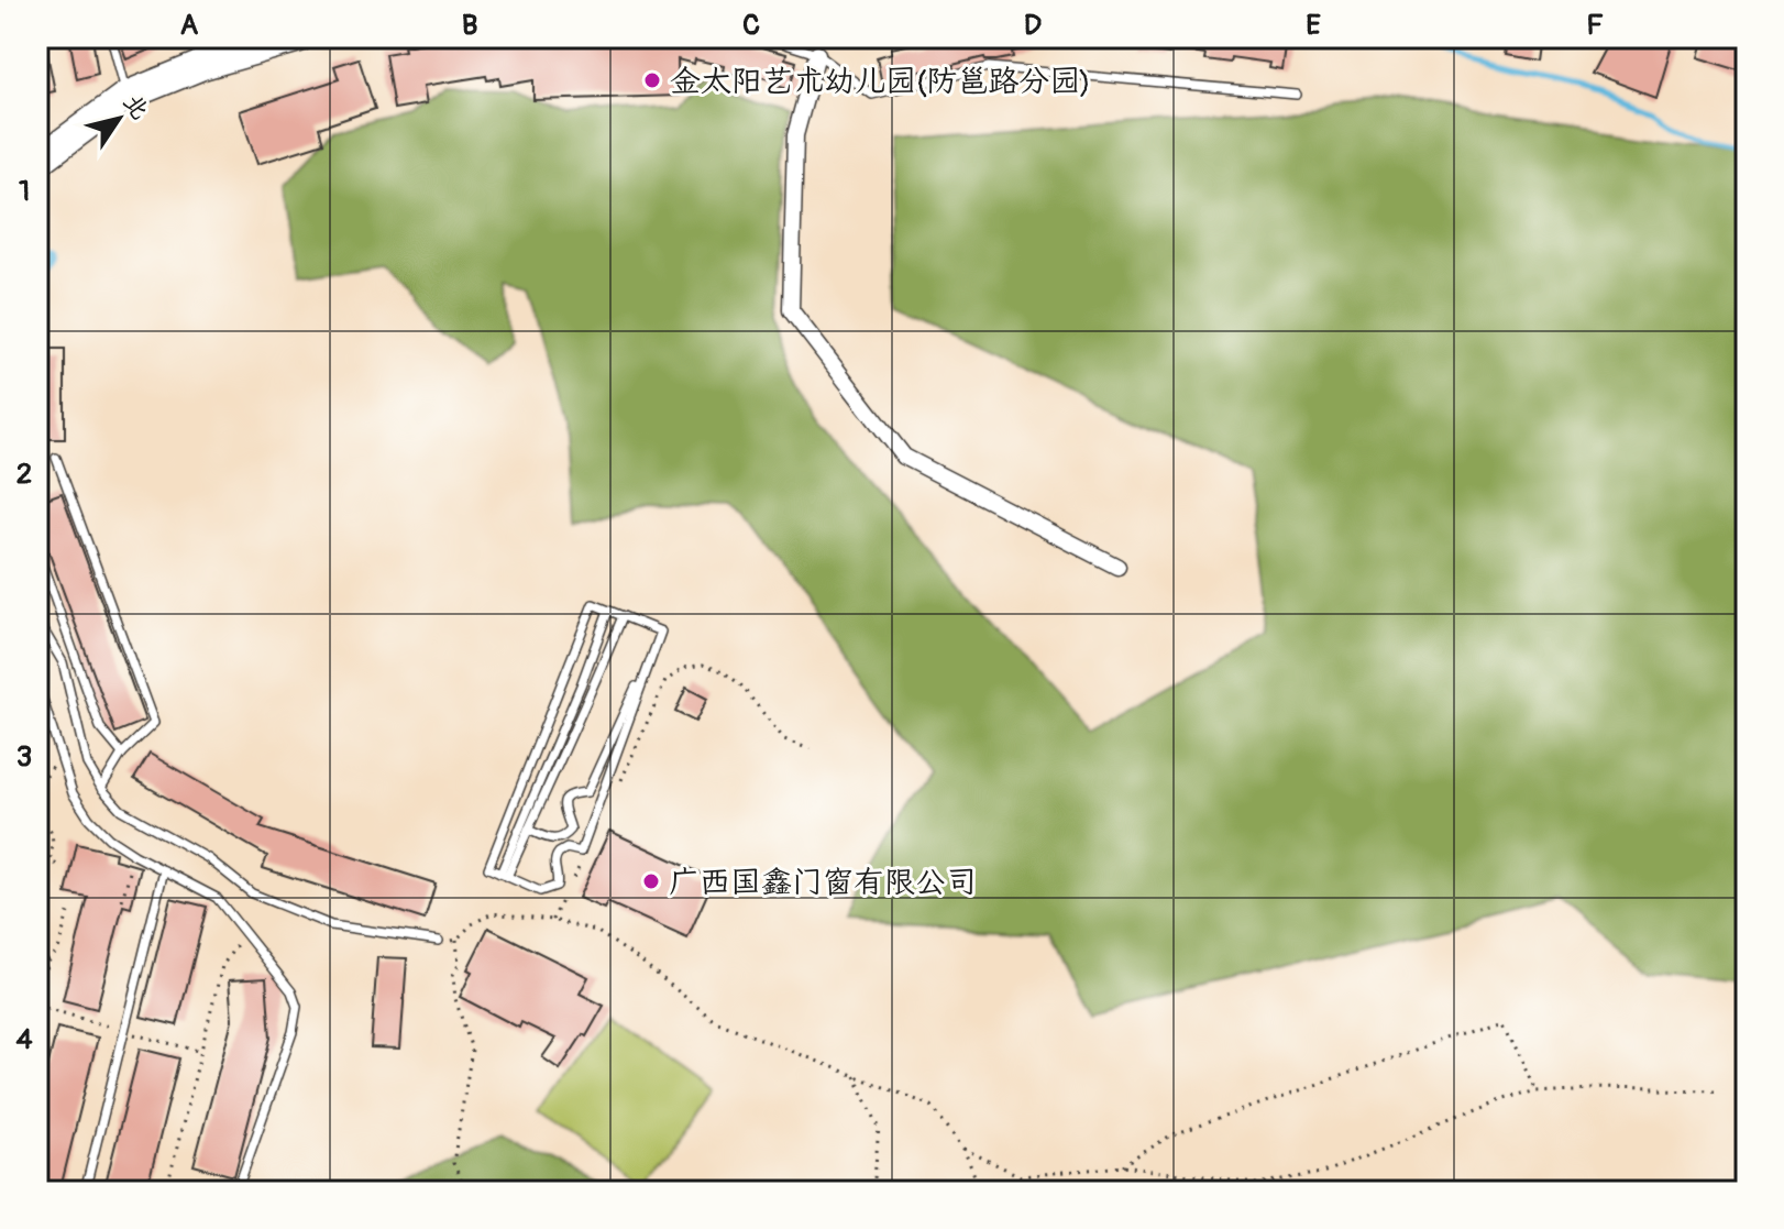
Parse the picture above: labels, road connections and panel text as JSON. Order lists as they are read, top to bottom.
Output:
{
  "places": ["金太阳艺术幼儿园(防邕路分园)", "广西国鑫门窗有限公司"],
  "north": "top right",
  "grid": {
    "columns": [
      "A",
      "B",
      "C",
      "D",
      "E",
      "F"
    ],
    "rows": [
      "1",
      "2",
      "3",
      "4"
    ]
  }
}
